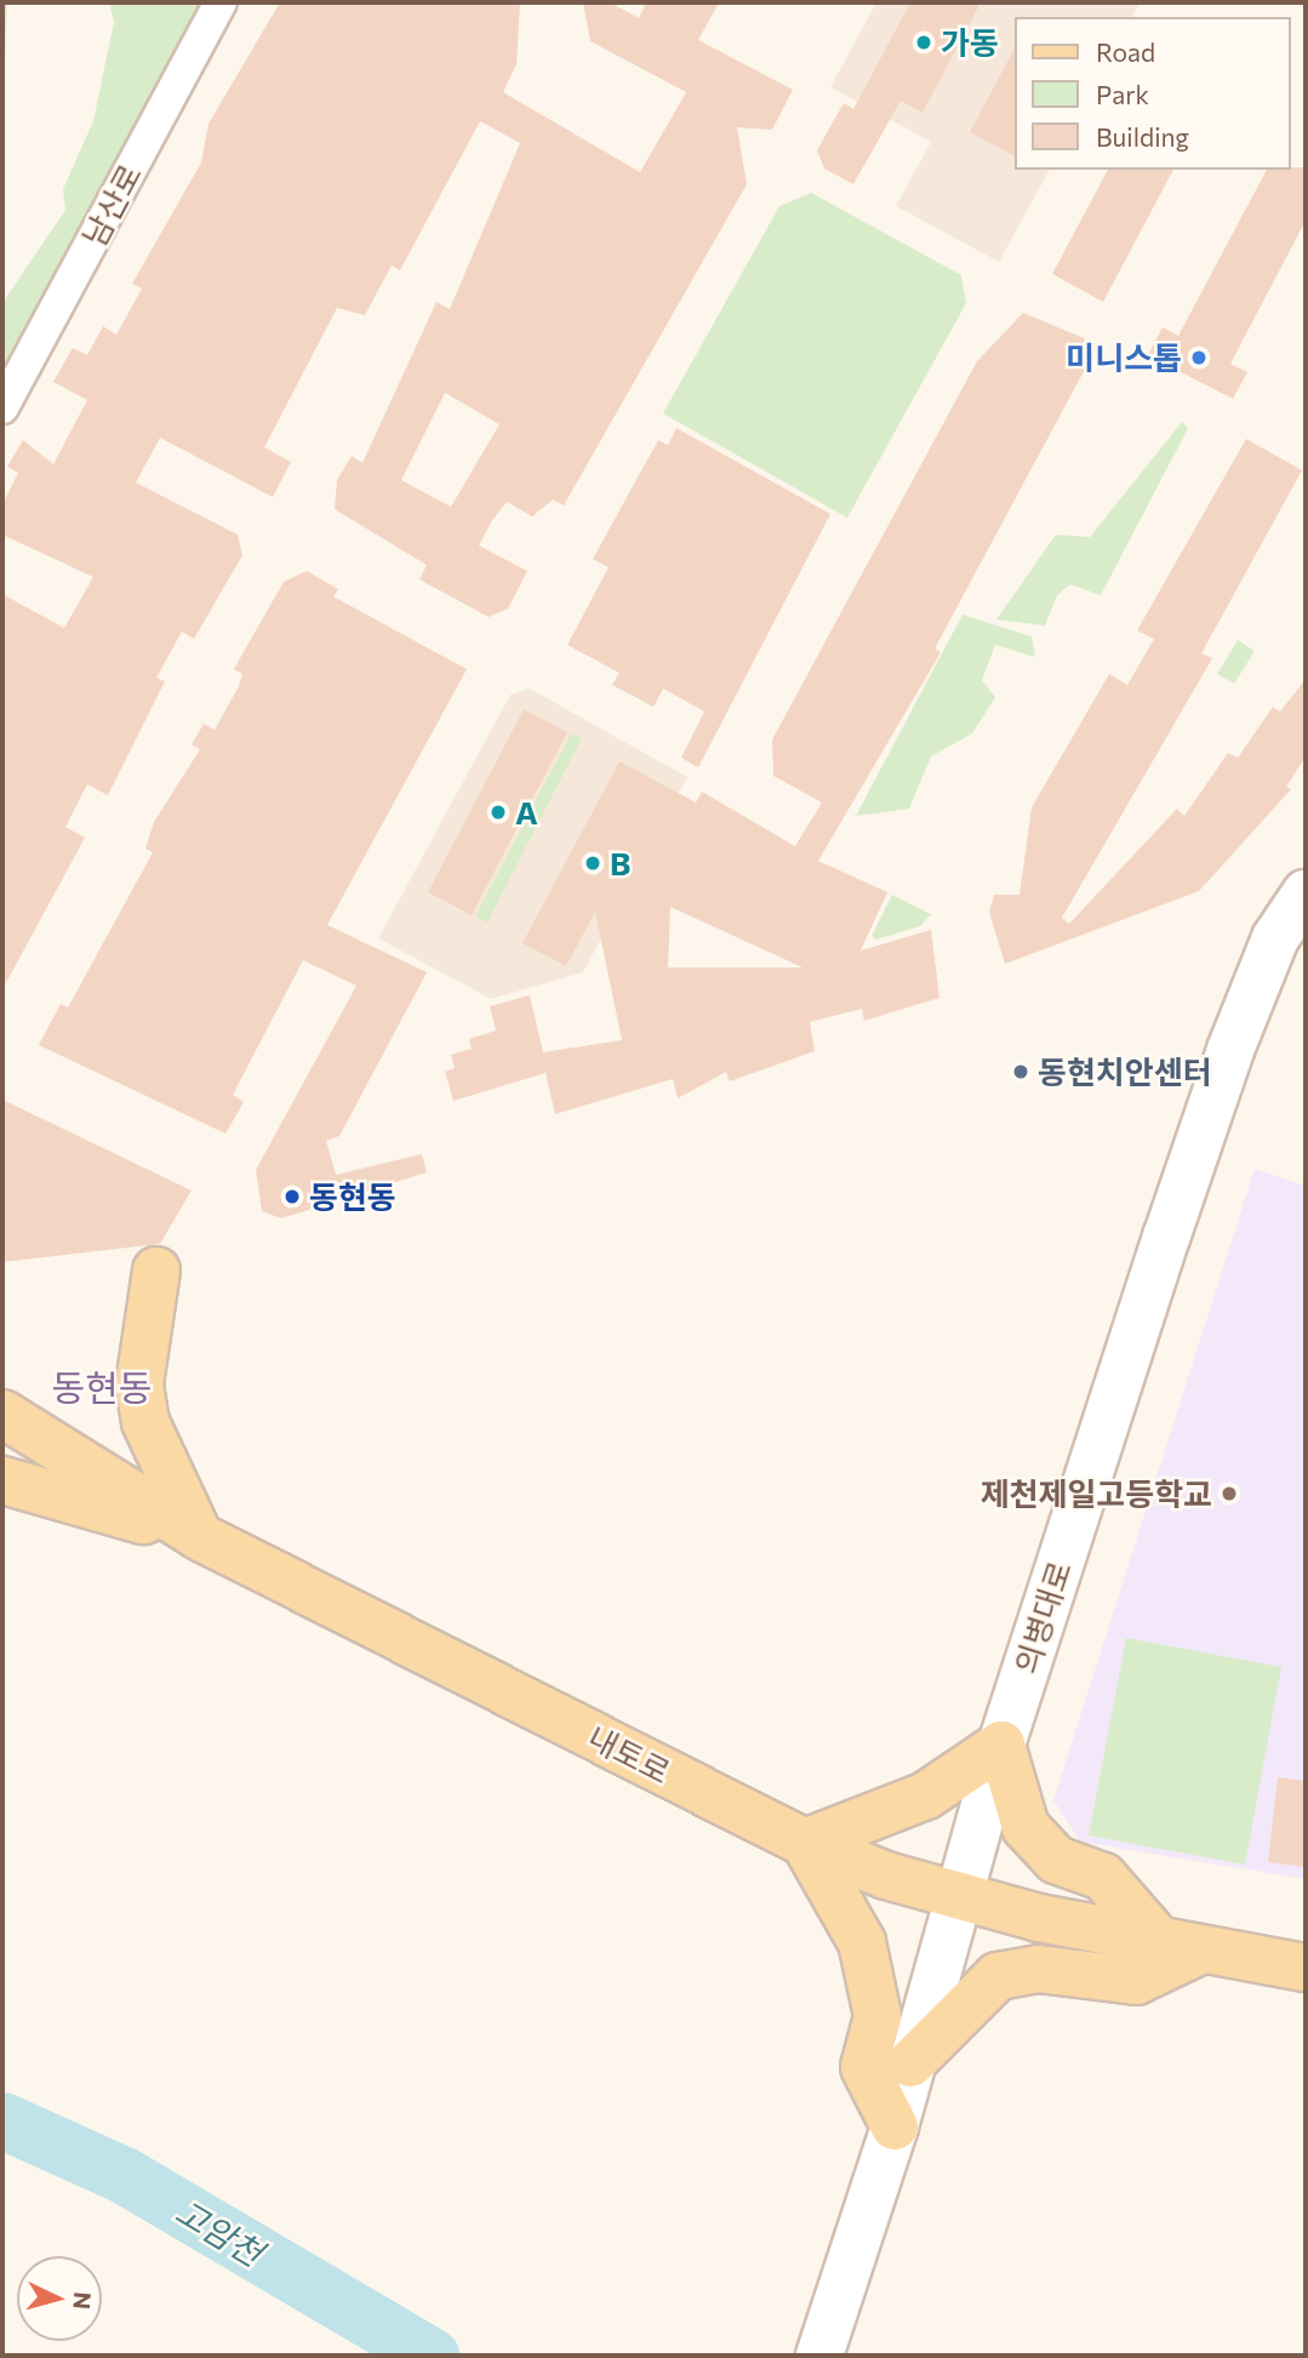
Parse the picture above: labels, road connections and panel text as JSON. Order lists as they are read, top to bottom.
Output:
{
  "streets": {
    "main road": ["내토로"],
    "street": ["남산로", "의병대로"]
  },
  "crossings": [
    ["의병대로", "내토로"]
  ],
  "districts": ["동현동"],
  "water": ["고암천"],
  "places": [
    "가동",
    "미니스톱",
    "A",
    "B",
    "동현치안센터",
    "동현동",
    "제천제일고등학교"
  ],
  "legend": ["Road", "Park", "Building"],
  "north": "right"
}
